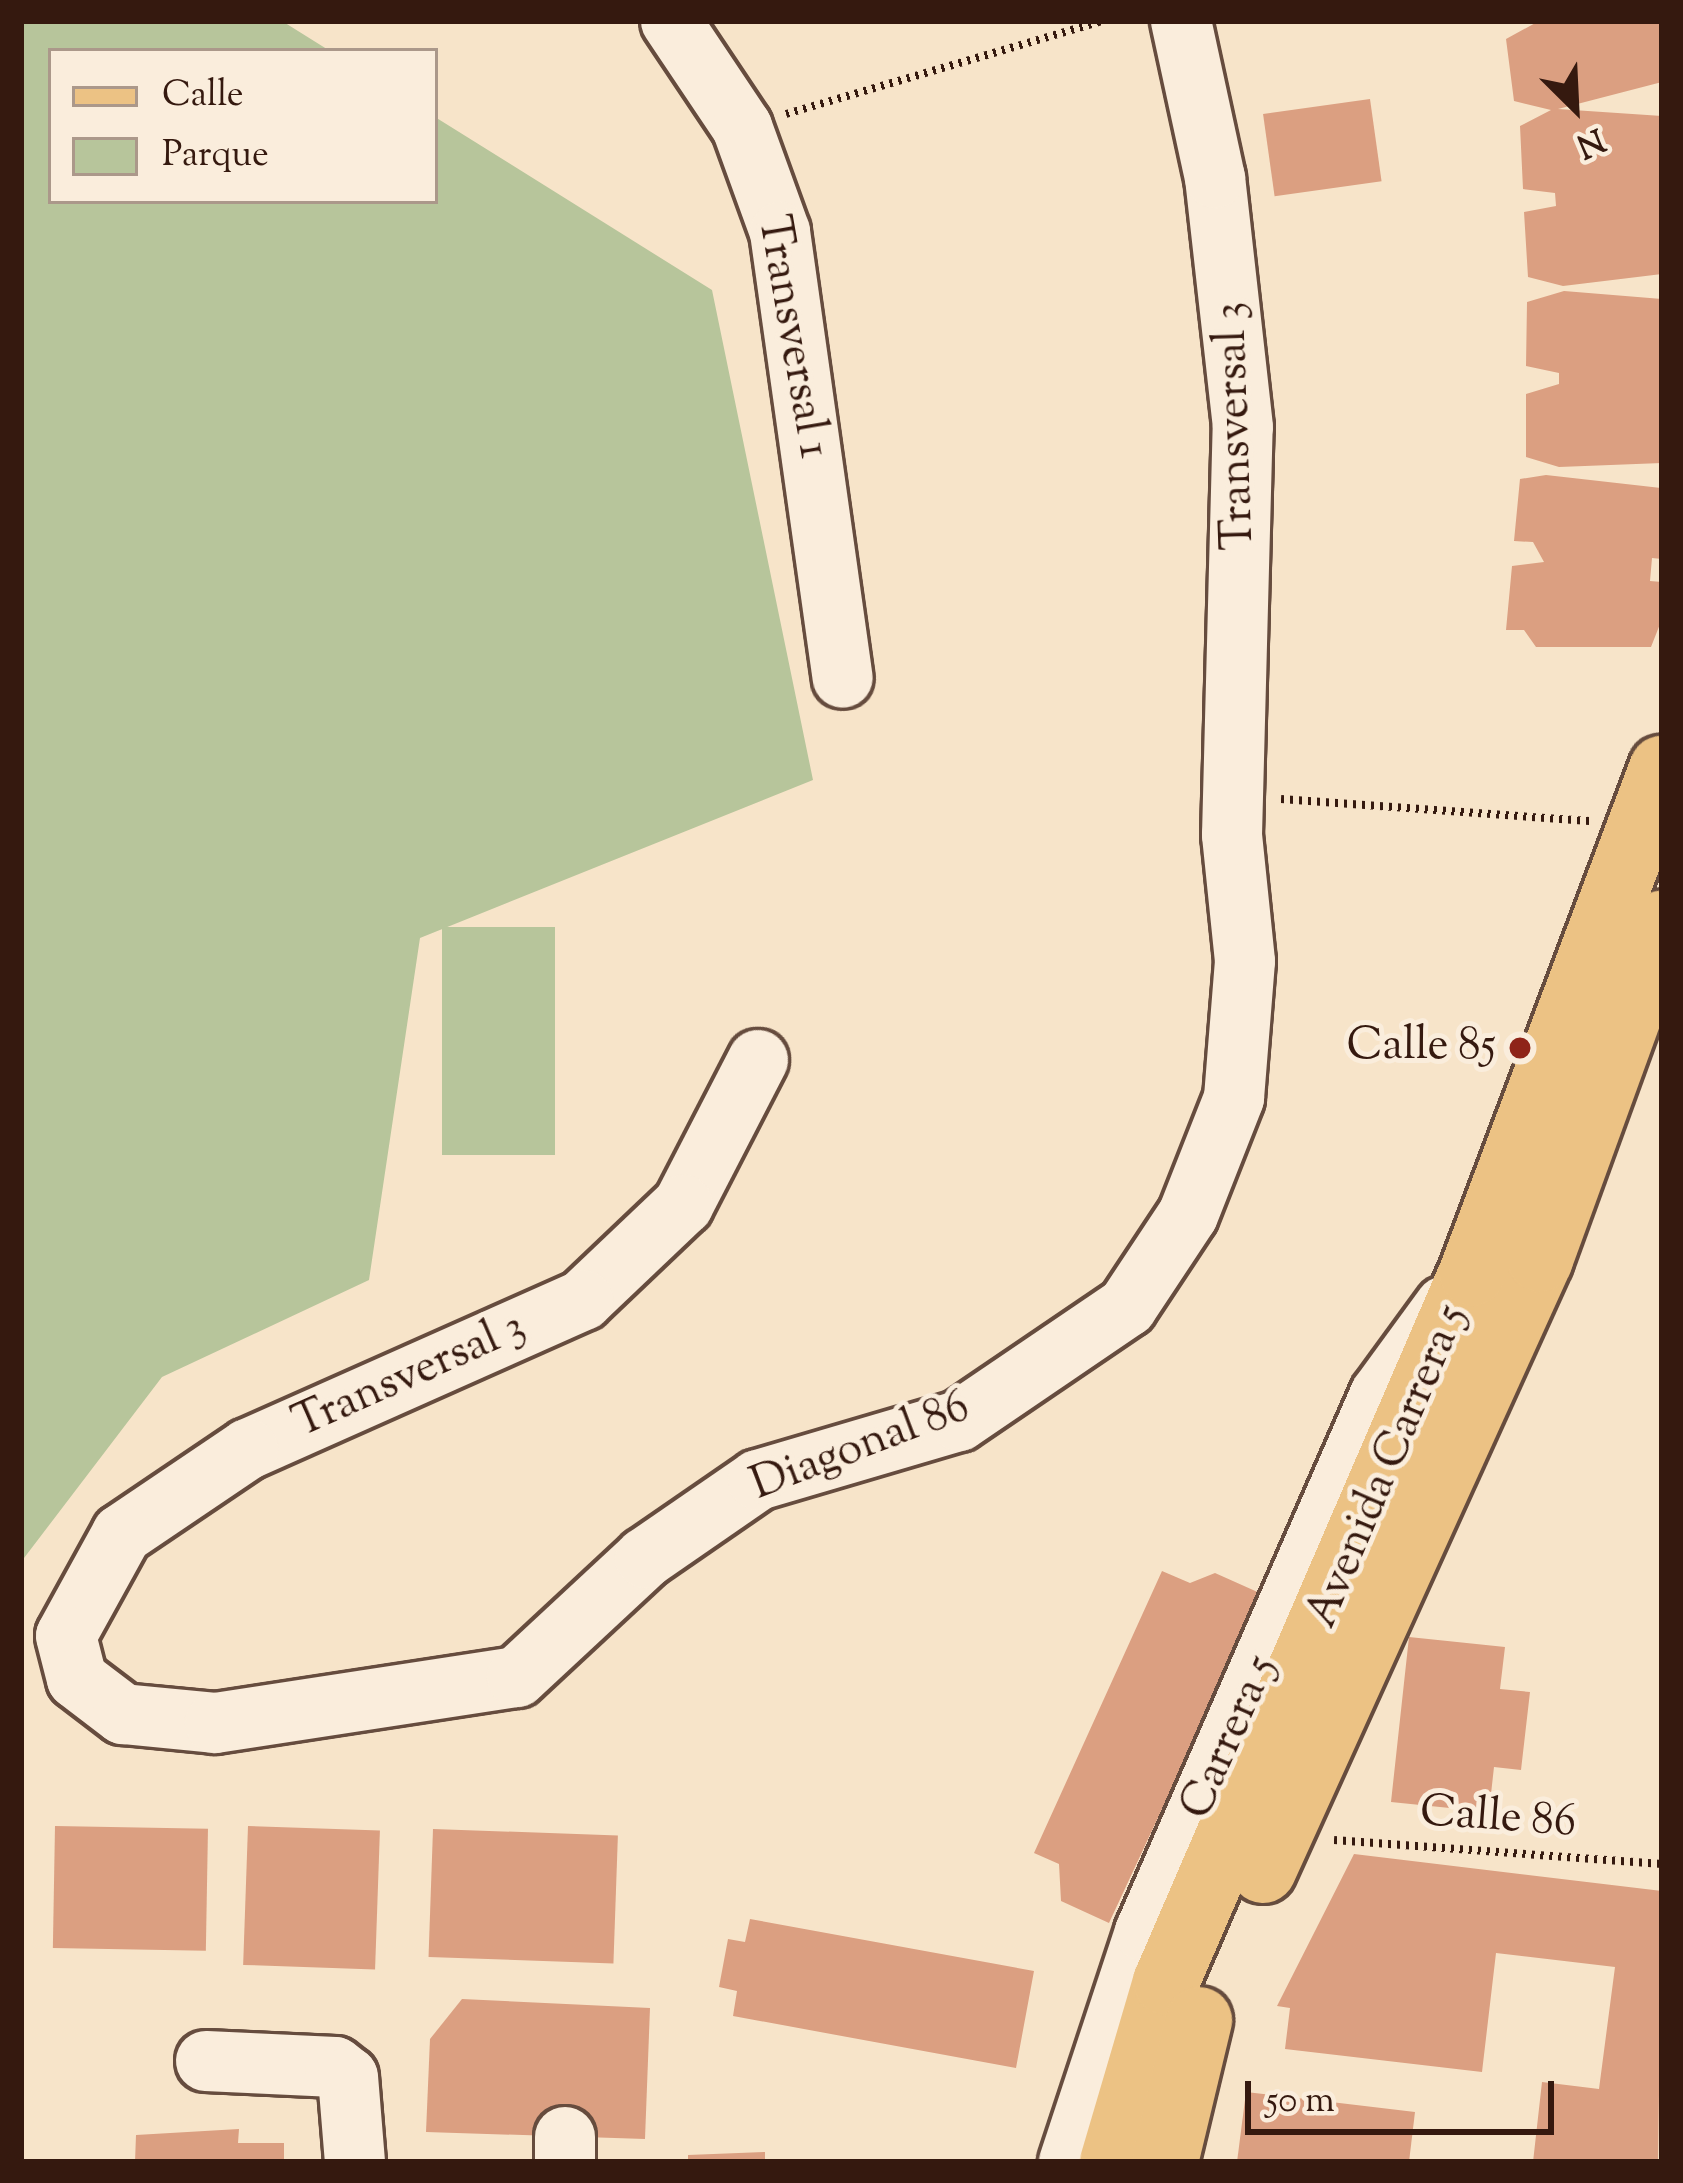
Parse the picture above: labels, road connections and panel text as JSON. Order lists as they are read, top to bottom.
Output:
{
  "streets": {
    "main road": ["Avenida Carrera 5"],
    "street": [
      "Transversal 1",
      "Transversal 3",
      "Diagonal 86",
      "Carrera 5"
    ],
    "path": ["Calle 86"]
  },
  "crossings": [
    ["Transversal 3", "Diagonal 86"],
    ["Avenida Carrera 5", "Carrera 5"]
  ],
  "places": ["Calle 85"],
  "legend": ["Calle", "Parque"],
  "scale_bar": "50 m",
  "north": "bottom right"
}
